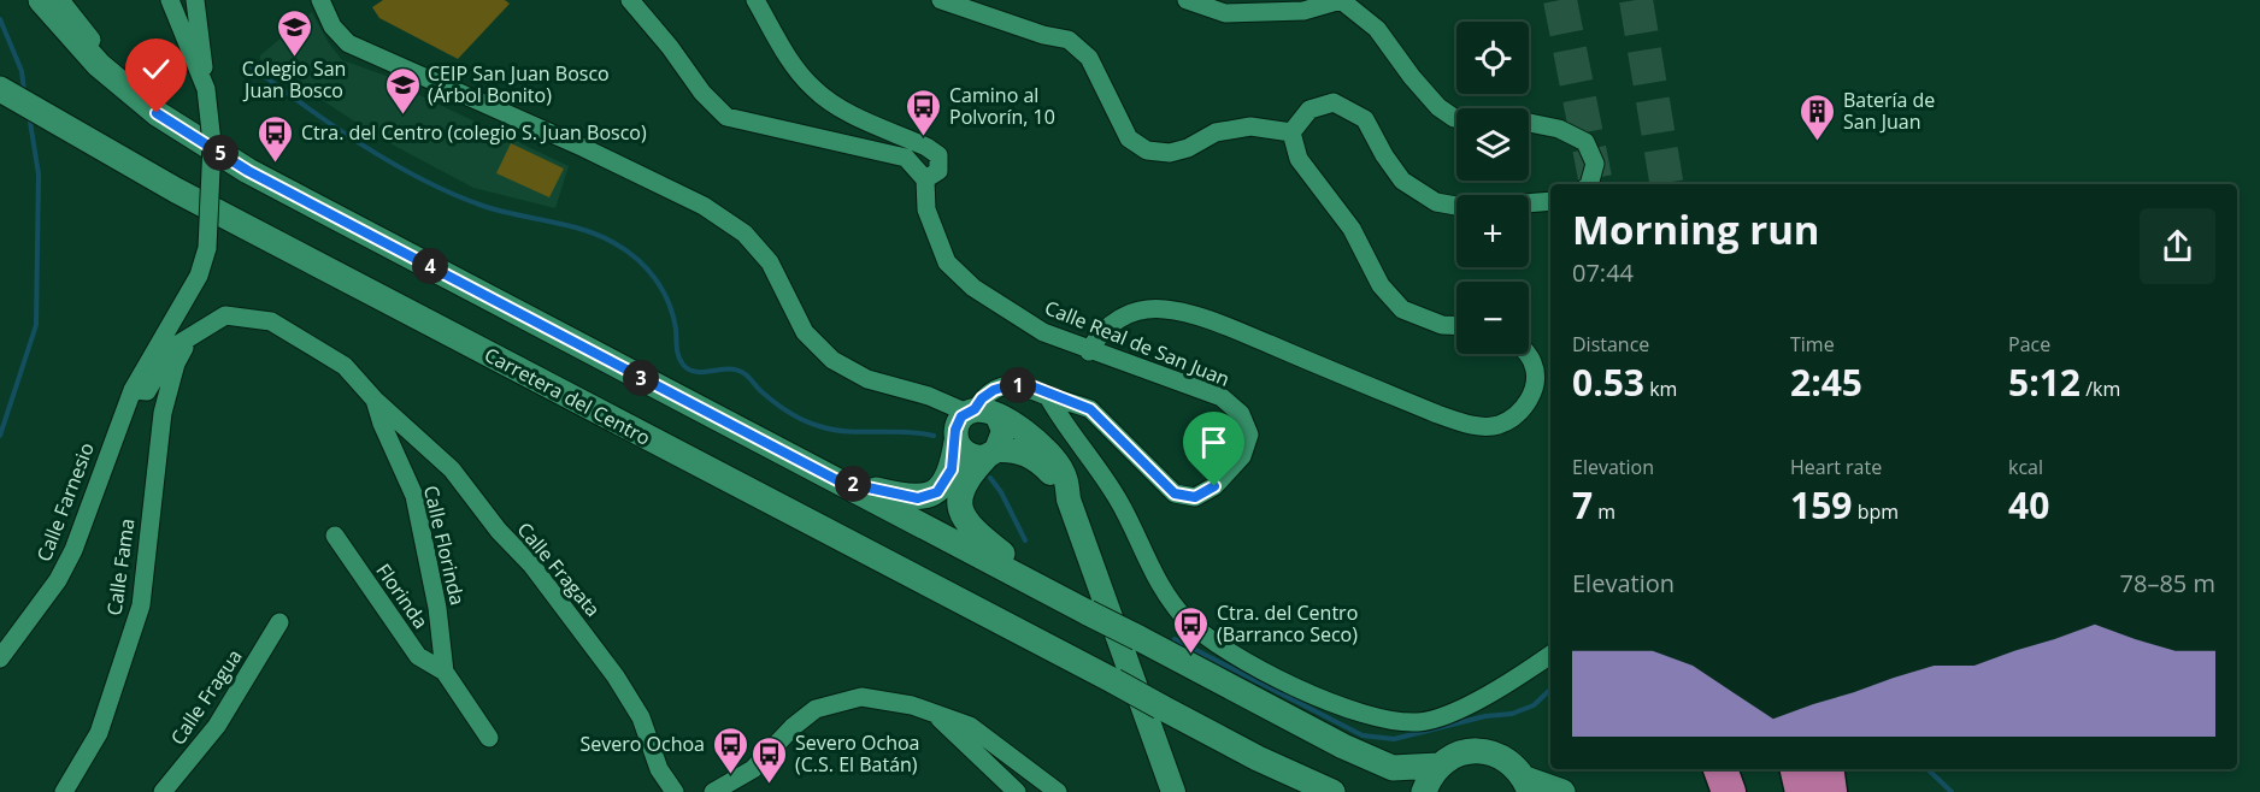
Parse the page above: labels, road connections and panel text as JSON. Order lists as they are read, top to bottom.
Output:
{
  "streets": {
    "main road": ["Carretera del Centro"],
    "street": [
      "Calle Real de San Juan",
      "Calle Farnesio",
      "Calle Florinda",
      "Calle Fama",
      "Calle Fragata",
      "Florinda",
      "Calle Fragua"
    ]
  },
  "crossings": [
    ["Calle Farnesio", "Calle Florinda"],
    ["Calle Florinda", "Calle Fama"],
    ["Calle Florinda", "Calle Fragata"],
    ["Calle Florinda", "Florinda"]
  ],
  "places": {
    "school or university": ["Colegio San Juan Bosco", "CEIP San Juan Bosco (Árbol Bonito)"],
    "bus stop": [
      "Camino al Polvorín, 10",
      "Ctra. del Centro (colegio S. Juan Bosco)",
      "Ctra. del Centro (Barranco Seco)",
      "Severo Ochoa",
      "Severo Ochoa (C.S. El Batán)"
    ],
    "building": ["Batería de San Juan"]
  },
  "page": {
    "map_buttons": ["+", "−"],
    "pins": [
      "5",
      "4",
      "3",
      "1",
      "2"
    ],
    "heading": ["Morning run", "07:44"],
    "stats": [
      ["Distance", "0.53 km"],
      ["Time", "2:45"],
      ["Pace", "5:12 /km"],
      ["Elevation", "7 m"],
      ["Heart rate", "159 bpm"],
      ["kcal", "40"]
    ],
    "chart": ["Elevation", "78–85 m"]
  }
}
